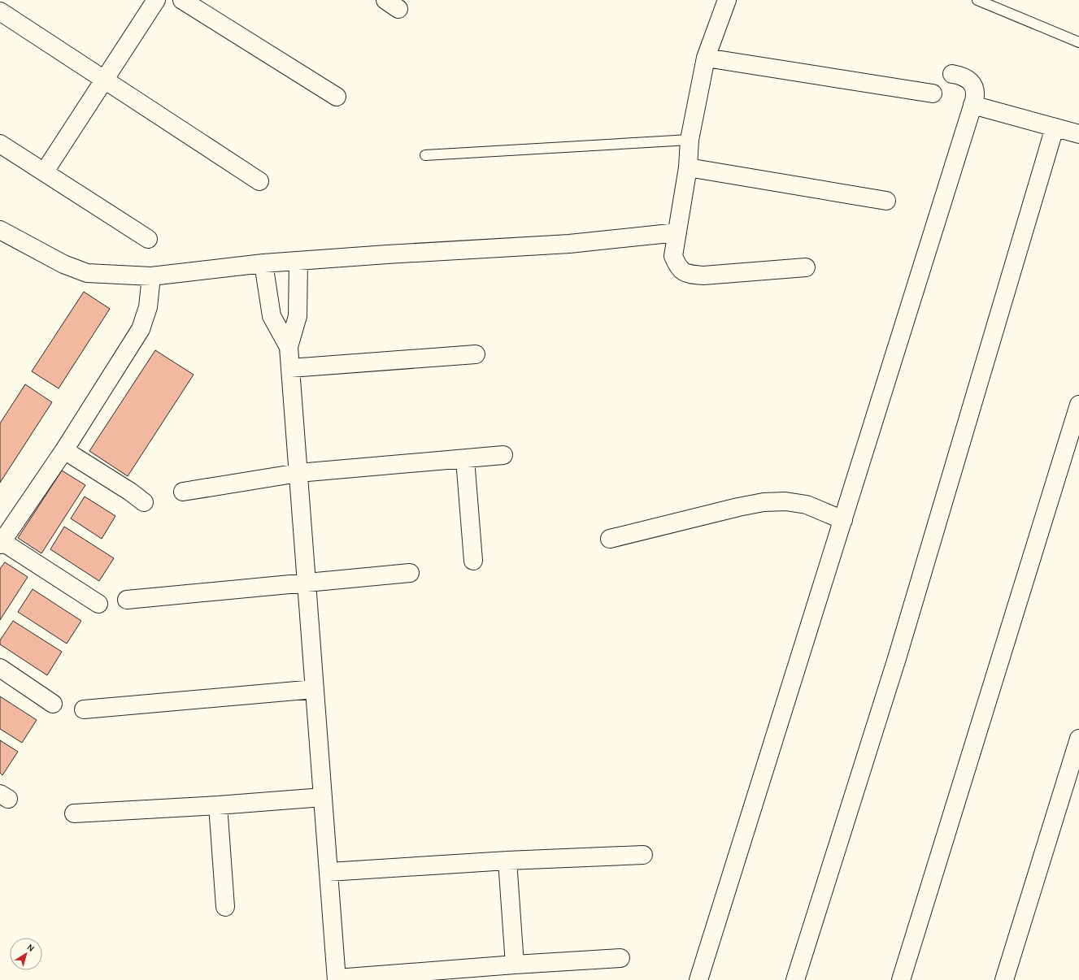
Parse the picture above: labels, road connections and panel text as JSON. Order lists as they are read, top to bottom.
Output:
{
  "north": "top right"
}
